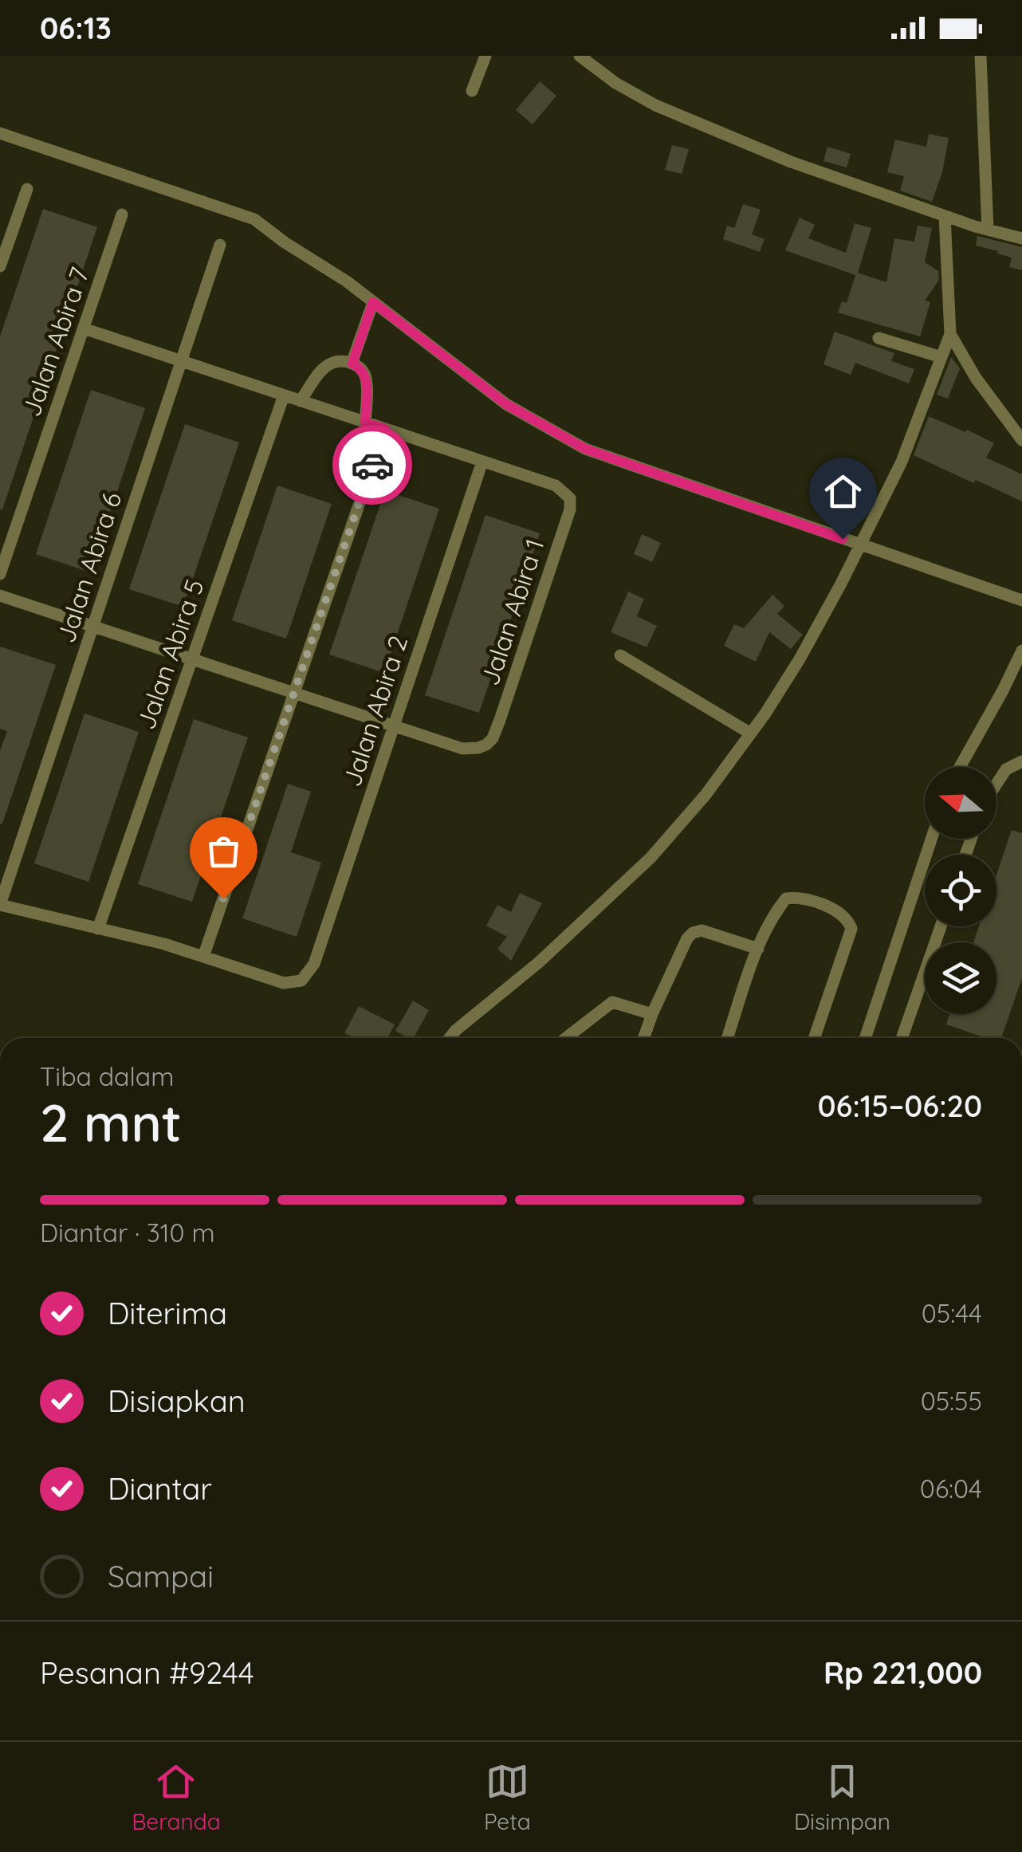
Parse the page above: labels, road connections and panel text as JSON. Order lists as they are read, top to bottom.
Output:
{
  "streets": {
    "street": [
      "Jalan Abira 7",
      "Jalan Abira 6",
      "Jalan Abira 1",
      "Jalan Abira 5",
      "Jalan Abira 2"
    ]
  },
  "crossings": [
    ["Jalan Abira 1", "Jalan Abira 2"]
  ],
  "north": "left",
  "page": {
    "status": "06:13",
    "heading": ["2 mnt", "Tiba dalam", "06:15–06:20"],
    "panel": ["Pesanan #9244", "Rp 221,000"],
    "bar": "Diantar · 310 m",
    "list": [
      ["Diterima", "05:44"],
      ["Disiapkan", "05:55"],
      ["Diantar", "06:04"],
      "Sampai"
    ],
    "tabs": ["Beranda", "Peta", "Disimpan"]
  }
}
